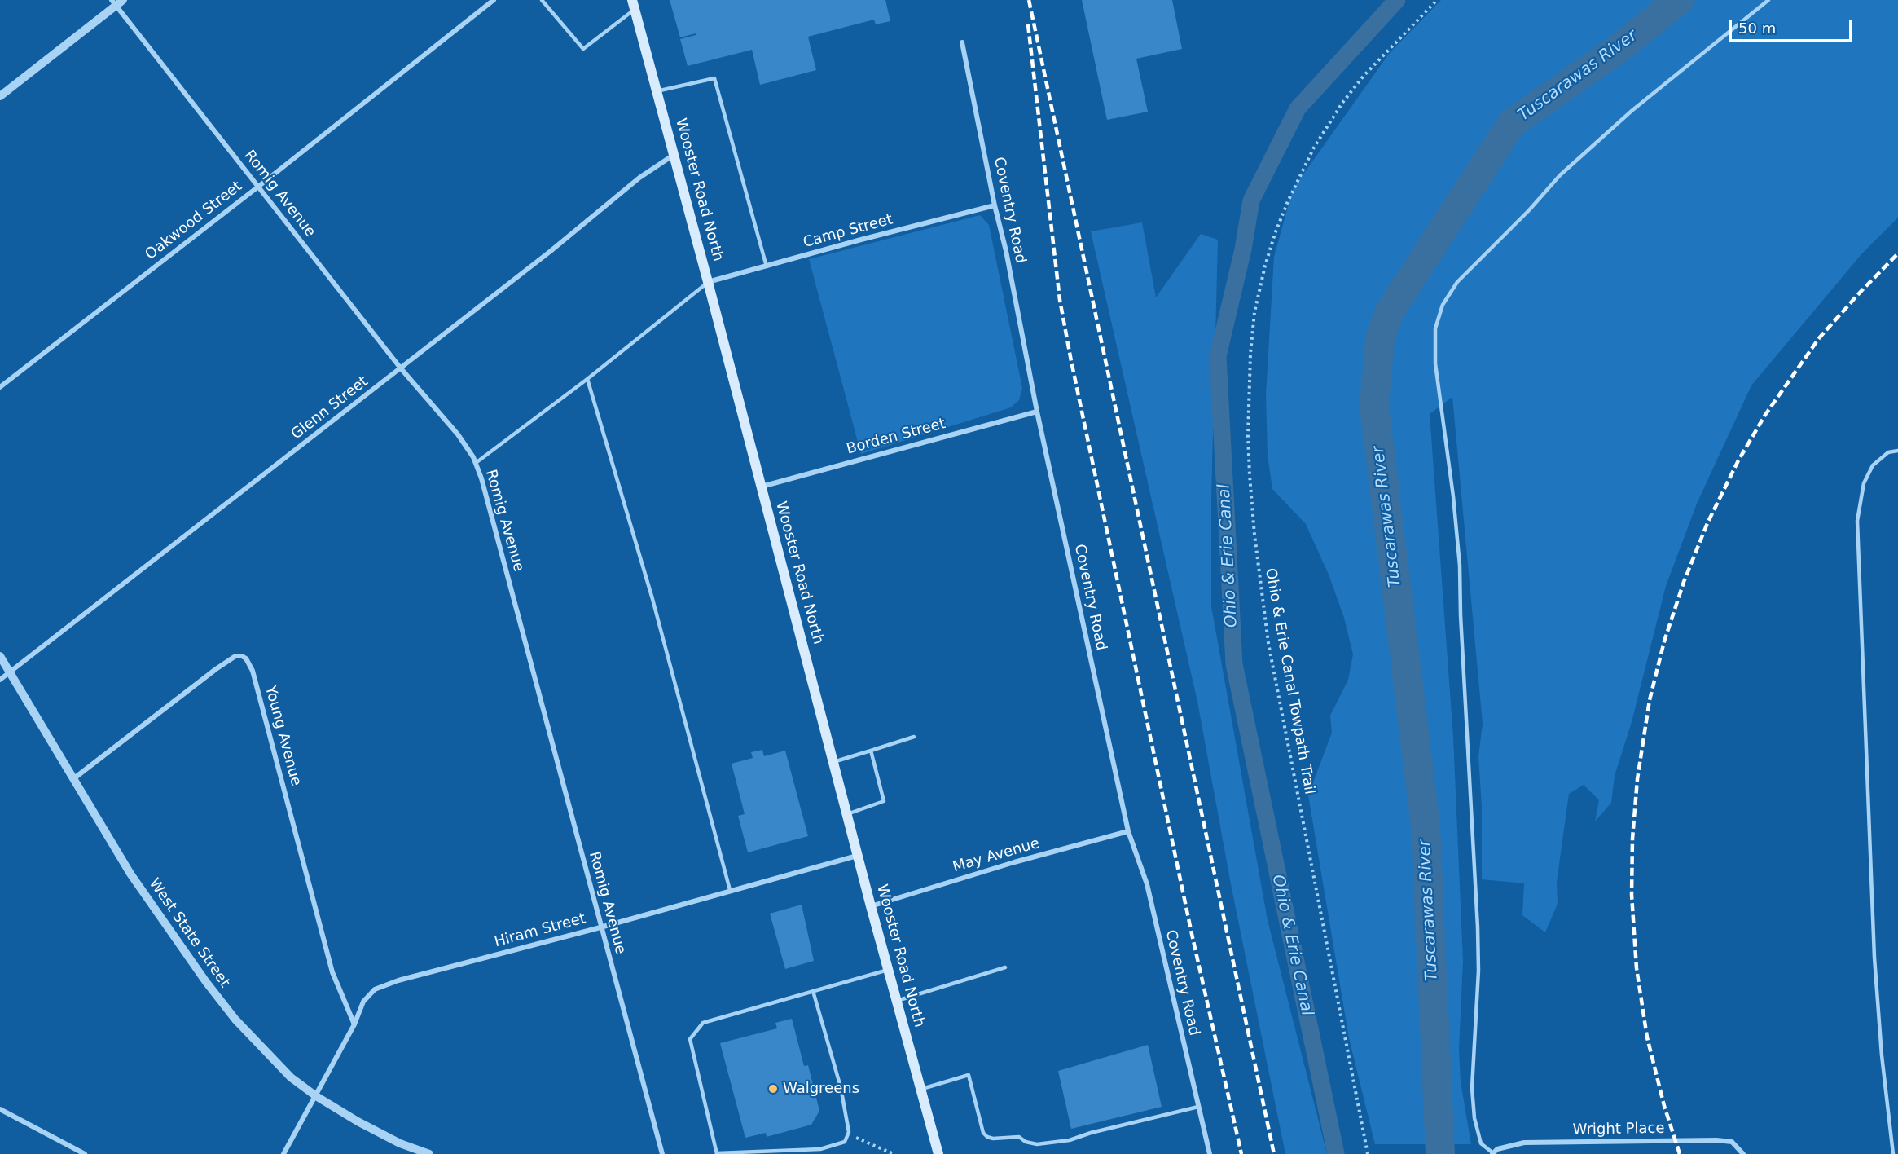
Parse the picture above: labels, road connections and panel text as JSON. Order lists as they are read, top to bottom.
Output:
{
  "streets": {
    "main road": ["Wooster Road North"],
    "street": [
      "Romig Avenue",
      "Coventry Road",
      "Oakwood Street",
      "Camp Street",
      "Glenn Street",
      "Borden Street",
      "Young Avenue",
      "May Avenue",
      "Hiram Street",
      "West State Street",
      "Wright Place"
    ],
    "path": ["Ohio & Erie Canal Towpath Trail"]
  },
  "crossings": [
    ["Wooster Road North", "Camp Street"],
    ["Wooster Road North", "Glenn Street"],
    ["Wooster Road North", "Borden Street"],
    ["Wooster Road North", "May Avenue"],
    ["Wooster Road North", "Hiram Street"],
    ["Romig Avenue", "Oakwood Street"],
    ["Romig Avenue", "Glenn Street"],
    ["Romig Avenue", "Hiram Street"],
    ["Coventry Road", "Camp Street"],
    ["Coventry Road", "Borden Street"],
    ["Coventry Road", "May Avenue"],
    ["Glenn Street", "West State Street"],
    ["Young Avenue", "Hiram Street"],
    ["Young Avenue", "West State Street"],
    ["Hiram Street", "West State Street"]
  ],
  "water": ["Tuscarawas River", "Ohio & Erie Canal"],
  "places": ["Walgreens"],
  "scale_bar": "50 m"
}
